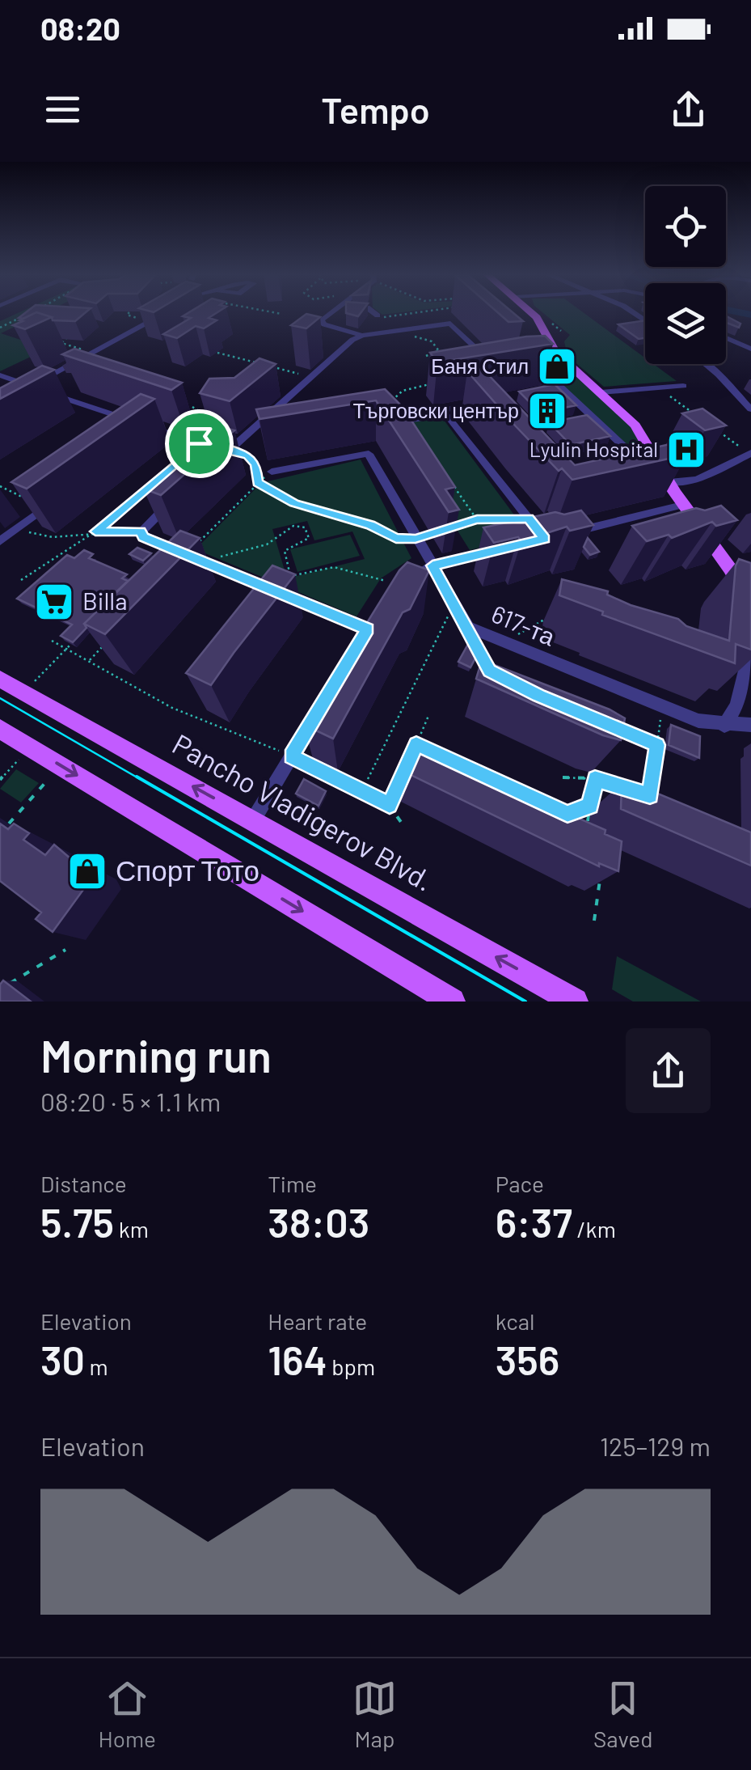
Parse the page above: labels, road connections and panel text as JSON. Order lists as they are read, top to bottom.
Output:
{
  "streets": {
    "main road": ["Pancho Vladigerov Blvd."],
    "street": ["617-та"]
  },
  "places": {
    "shop": ["Баня Стил", "Спорт Тото"],
    "building": ["Търговски център"],
    "hospital": ["Lyulin Hospital"],
    "supermarket": ["Billa"]
  },
  "page": {
    "status": "08:20",
    "header": "Tempo",
    "heading": ["Morning run", "08:20 · 5 × 1.1 km"],
    "stats": [
      ["Distance", "5.75 km"],
      ["Time", "38:03"],
      ["Pace", "6:37 /km"],
      ["Elevation", "30 m"],
      ["Heart rate", "164 bpm"],
      ["kcal", "356"]
    ],
    "chart": ["Elevation", "125–129 m"],
    "tabs": ["Home", "Map", "Saved"]
  }
}
